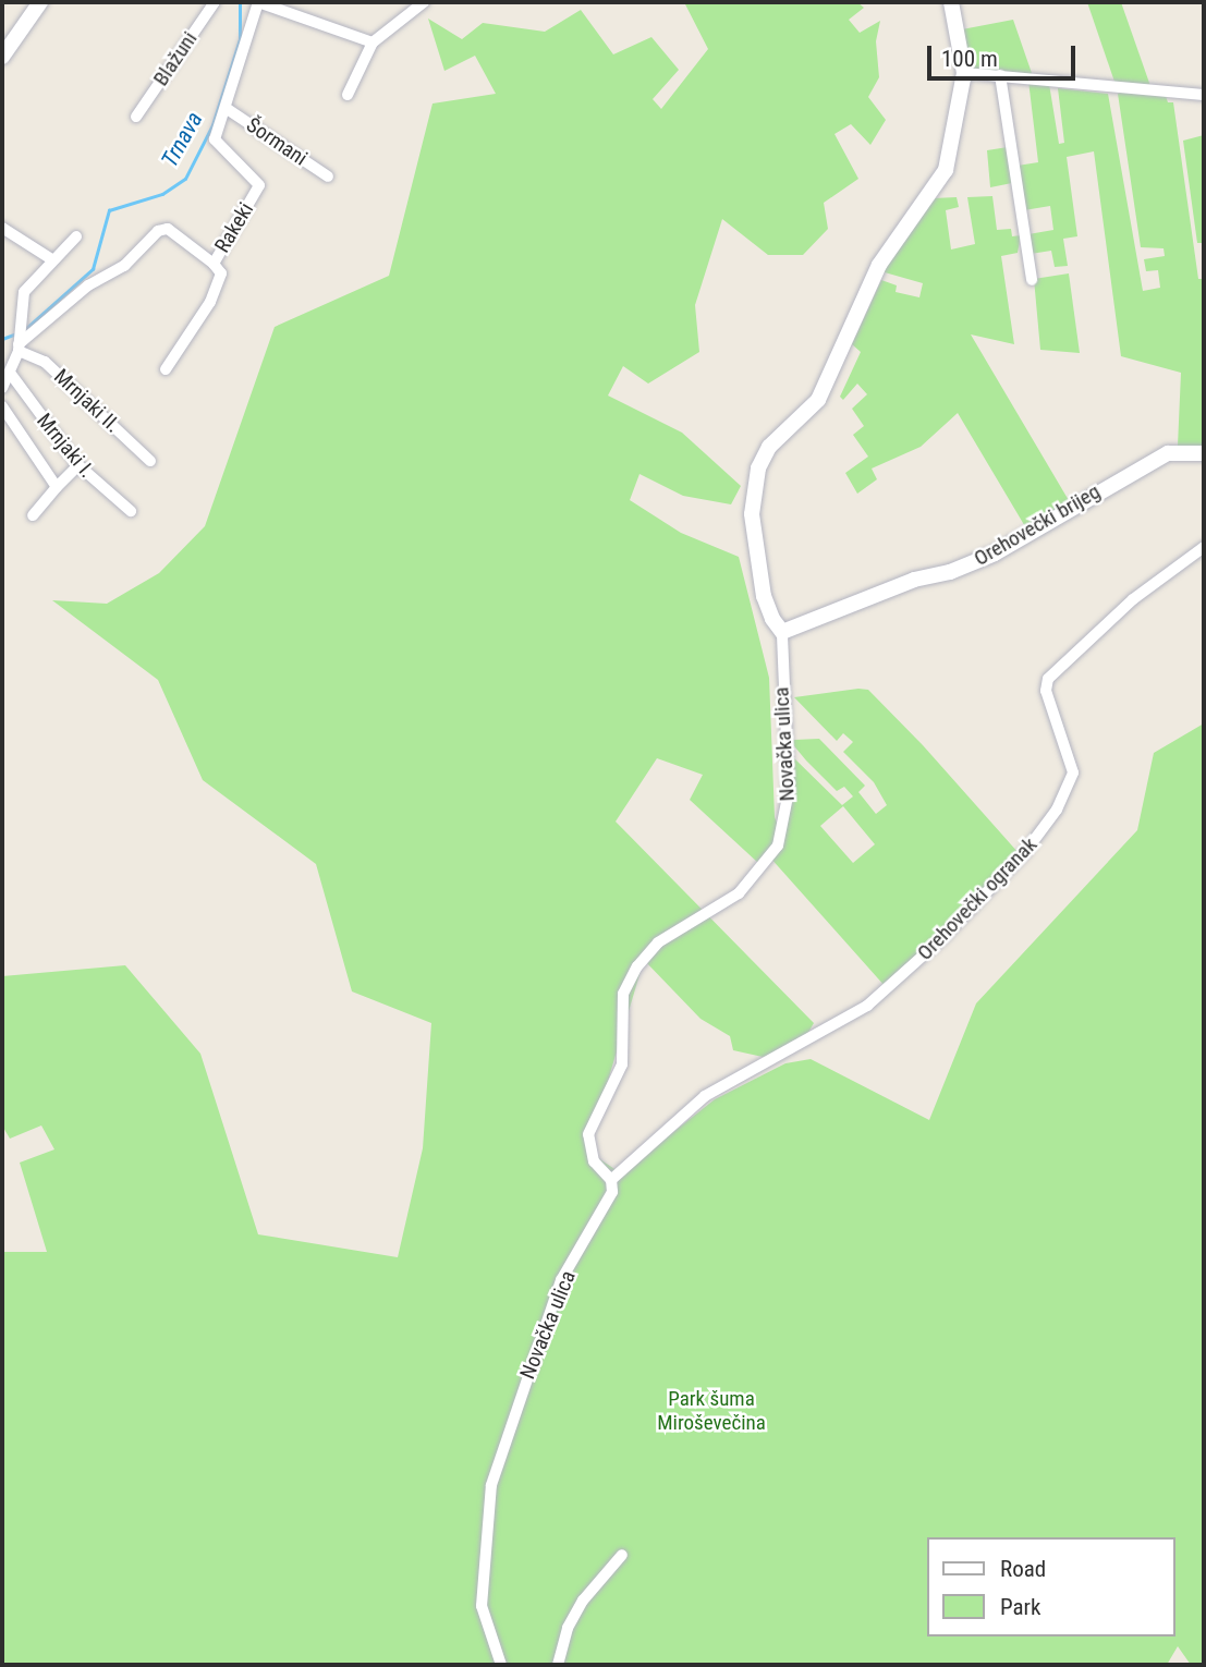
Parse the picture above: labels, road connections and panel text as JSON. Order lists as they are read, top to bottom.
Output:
{
  "streets": {
    "street": [
      "Blažuni",
      "Šormani",
      "Rakeki",
      "Mrnjaki II.",
      "Mrnjaki I.",
      "Orehovečki brijeg",
      "Novačka ulica",
      "Orehovečki ogranak"
    ]
  },
  "crossings": [
    ["Šormani", "Rakeki"],
    ["Orehovečki brijeg", "Novačka ulica"],
    ["Novačka ulica", "Orehovečki ogranak"]
  ],
  "water": ["Trnava"],
  "parks": ["Park šuma Miroševečina"],
  "legend": ["Road", "Park"],
  "scale_bar": "100 m"
}
